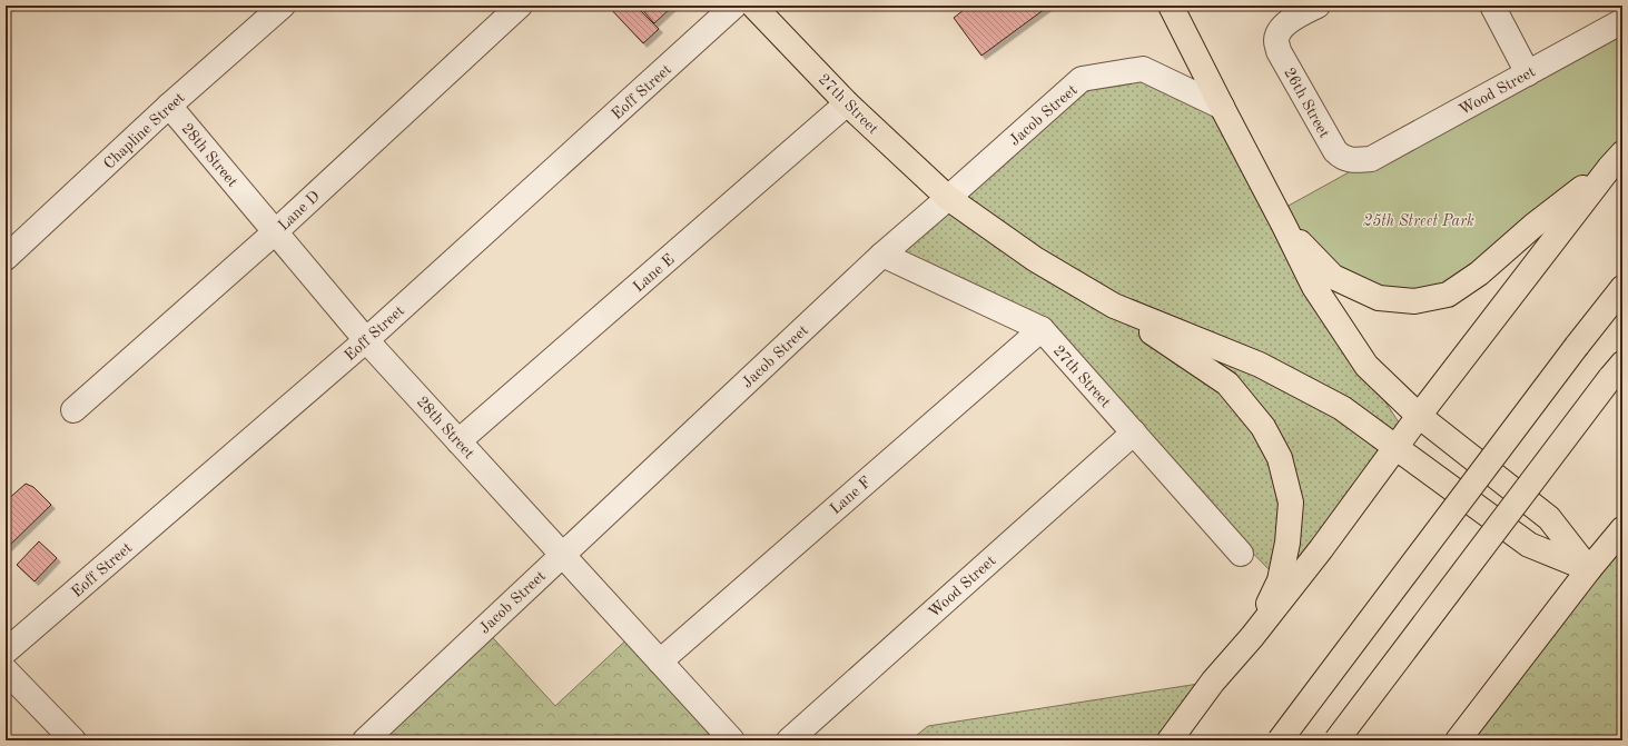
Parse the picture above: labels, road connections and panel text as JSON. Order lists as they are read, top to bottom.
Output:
{
  "streets": {
    "main road": ["27th Street"],
    "street": [
      "Wood Street",
      "Eoff Street",
      "26th Street",
      "Jacob Street",
      "Chapline Street",
      "28th Street",
      "Lane D",
      "Lane E",
      "Lane F"
    ]
  },
  "crossings": [
    ["Wood Street", "26th Street"],
    ["Wood Street", "27th Street"],
    ["Eoff Street", "28th Street"],
    ["27th Street", "Jacob Street"],
    ["27th Street", "Lane E"],
    ["27th Street", "Lane F"],
    ["Jacob Street", "28th Street"],
    ["Chapline Street", "28th Street"],
    ["28th Street", "Lane D"],
    ["28th Street", "Lane E"],
    ["28th Street", "Lane F"]
  ],
  "parks": ["25th Street Park"]
}
